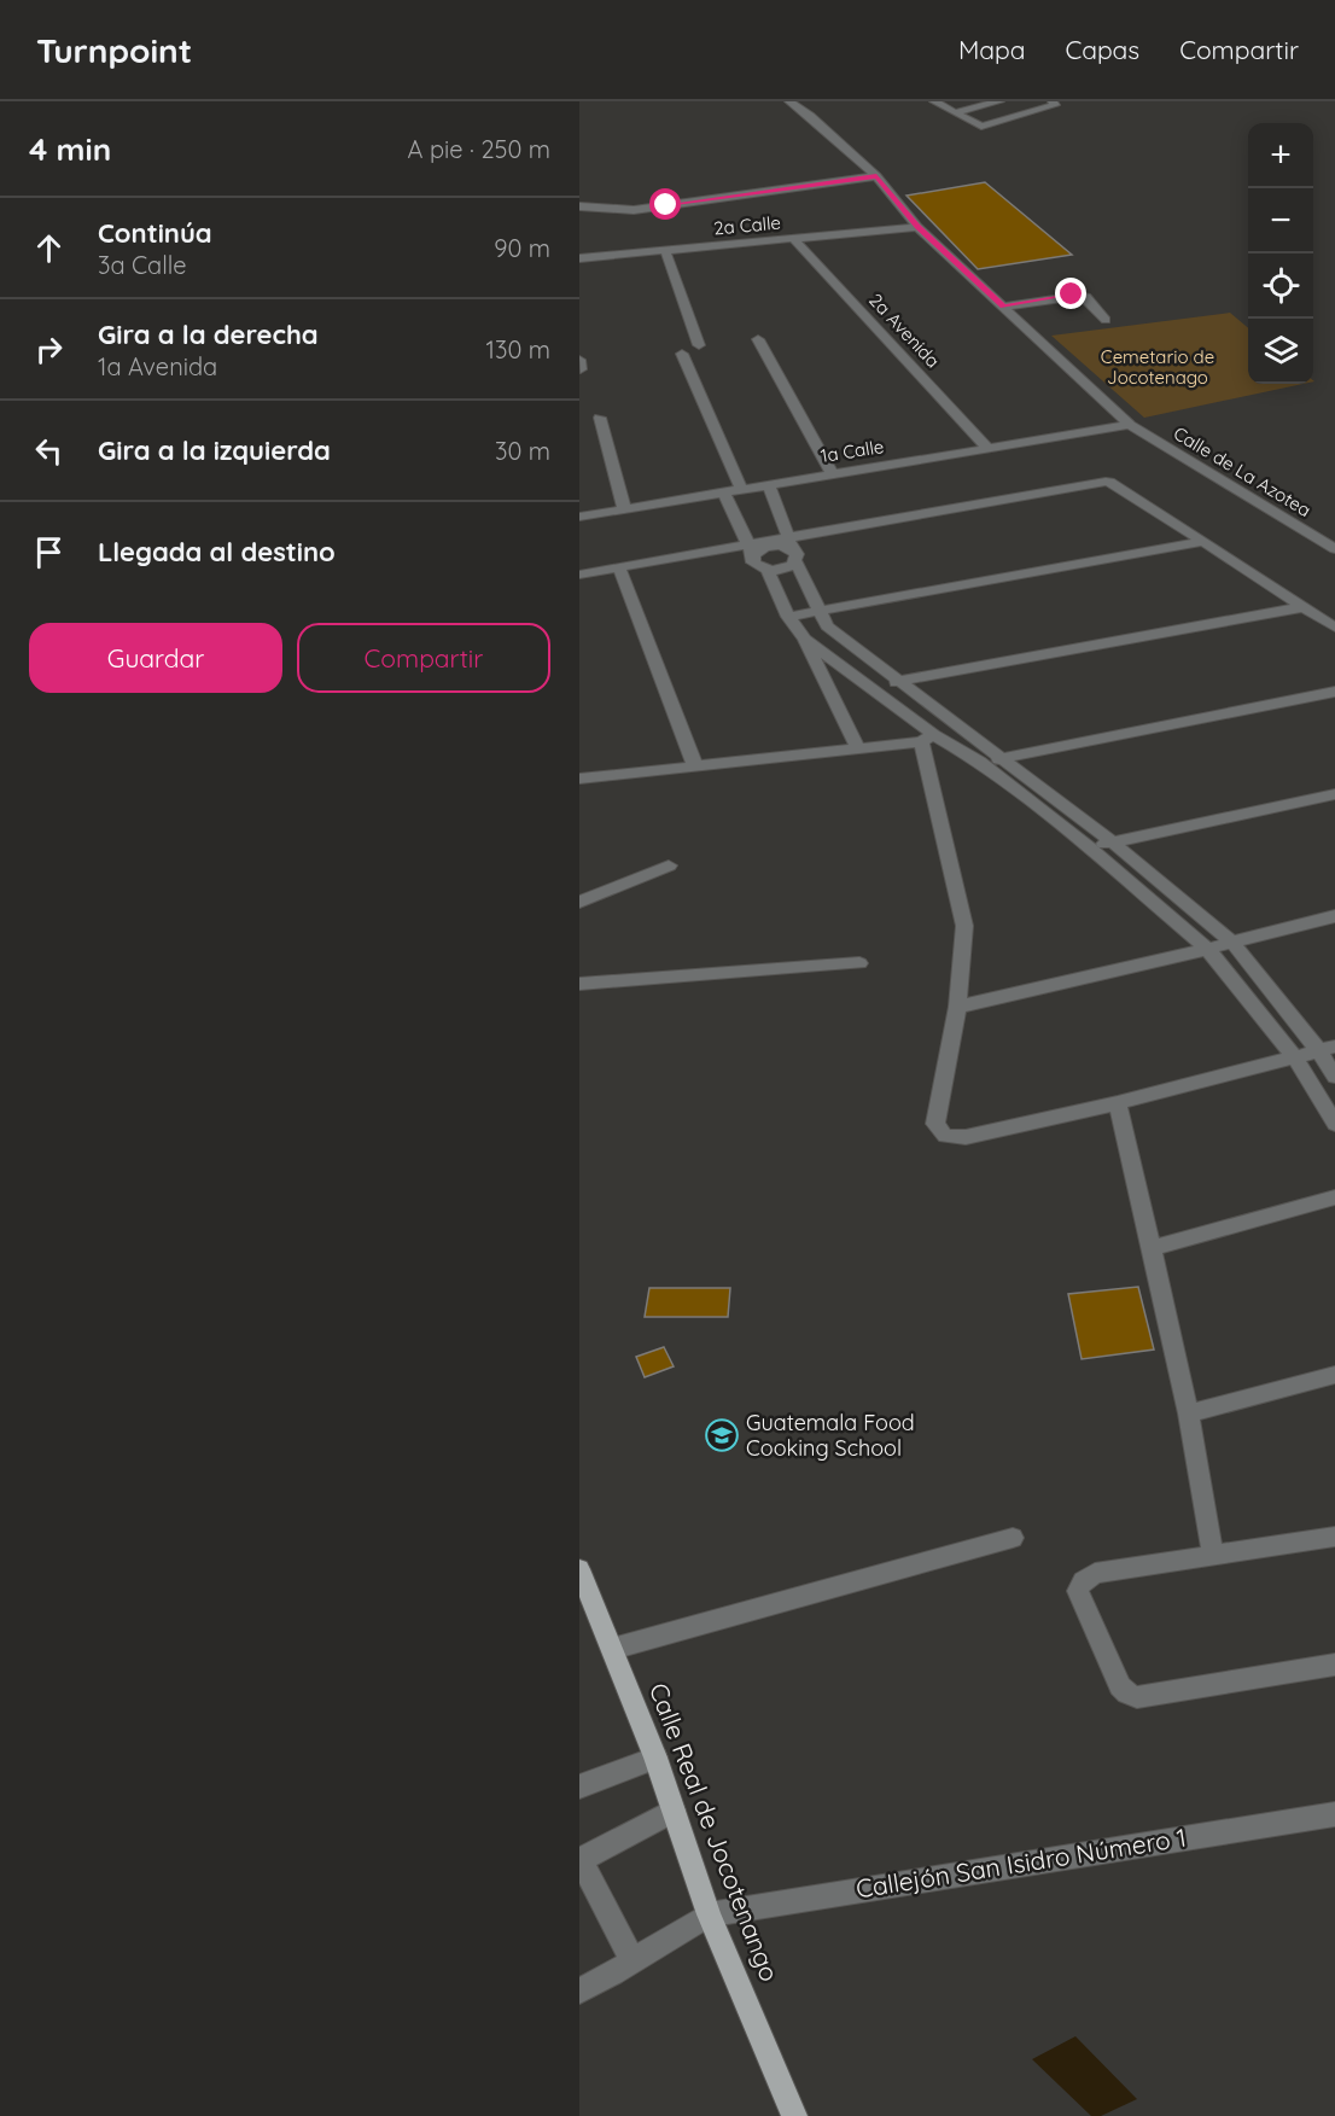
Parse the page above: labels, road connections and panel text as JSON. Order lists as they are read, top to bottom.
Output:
{
  "streets": {
    "main road": ["Calle Real de Jocotenango"],
    "street": [
      "2a Calle",
      "2a Avenida",
      "1a Calle",
      "Calle de La Azotea",
      "Callejón San Isidro Número 1"
    ]
  },
  "crossings": [
    ["2a Calle", "2a Avenida"],
    ["2a Calle", "Calle de La Azotea"],
    ["2a Avenida", "1a Calle"],
    ["1a Calle", "Calle de La Azotea"],
    ["Calle Real de Jocotenango", "Callejón San Isidro Número 1"]
  ],
  "parks": ["Cemetario de Jocotenago"],
  "places": {
    "school or university": ["Guatemala Food Cooking School"]
  },
  "page": {
    "header": "Turnpoint",
    "nav": ["Mapa", "Capas", "Compartir"],
    "heading": ["4 min", "A pie · 250 m"],
    "map_buttons": ["+", "−"],
    "list": [
      ["Continúa", "3a Calle", "90 m"],
      ["Gira a la derecha", "1a Avenida", "130 m"],
      ["Gira a la izquierda", "30 m"],
      "Llegada al destino"
    ],
    "buttons": ["Guardar", "Compartir"]
  }
}
